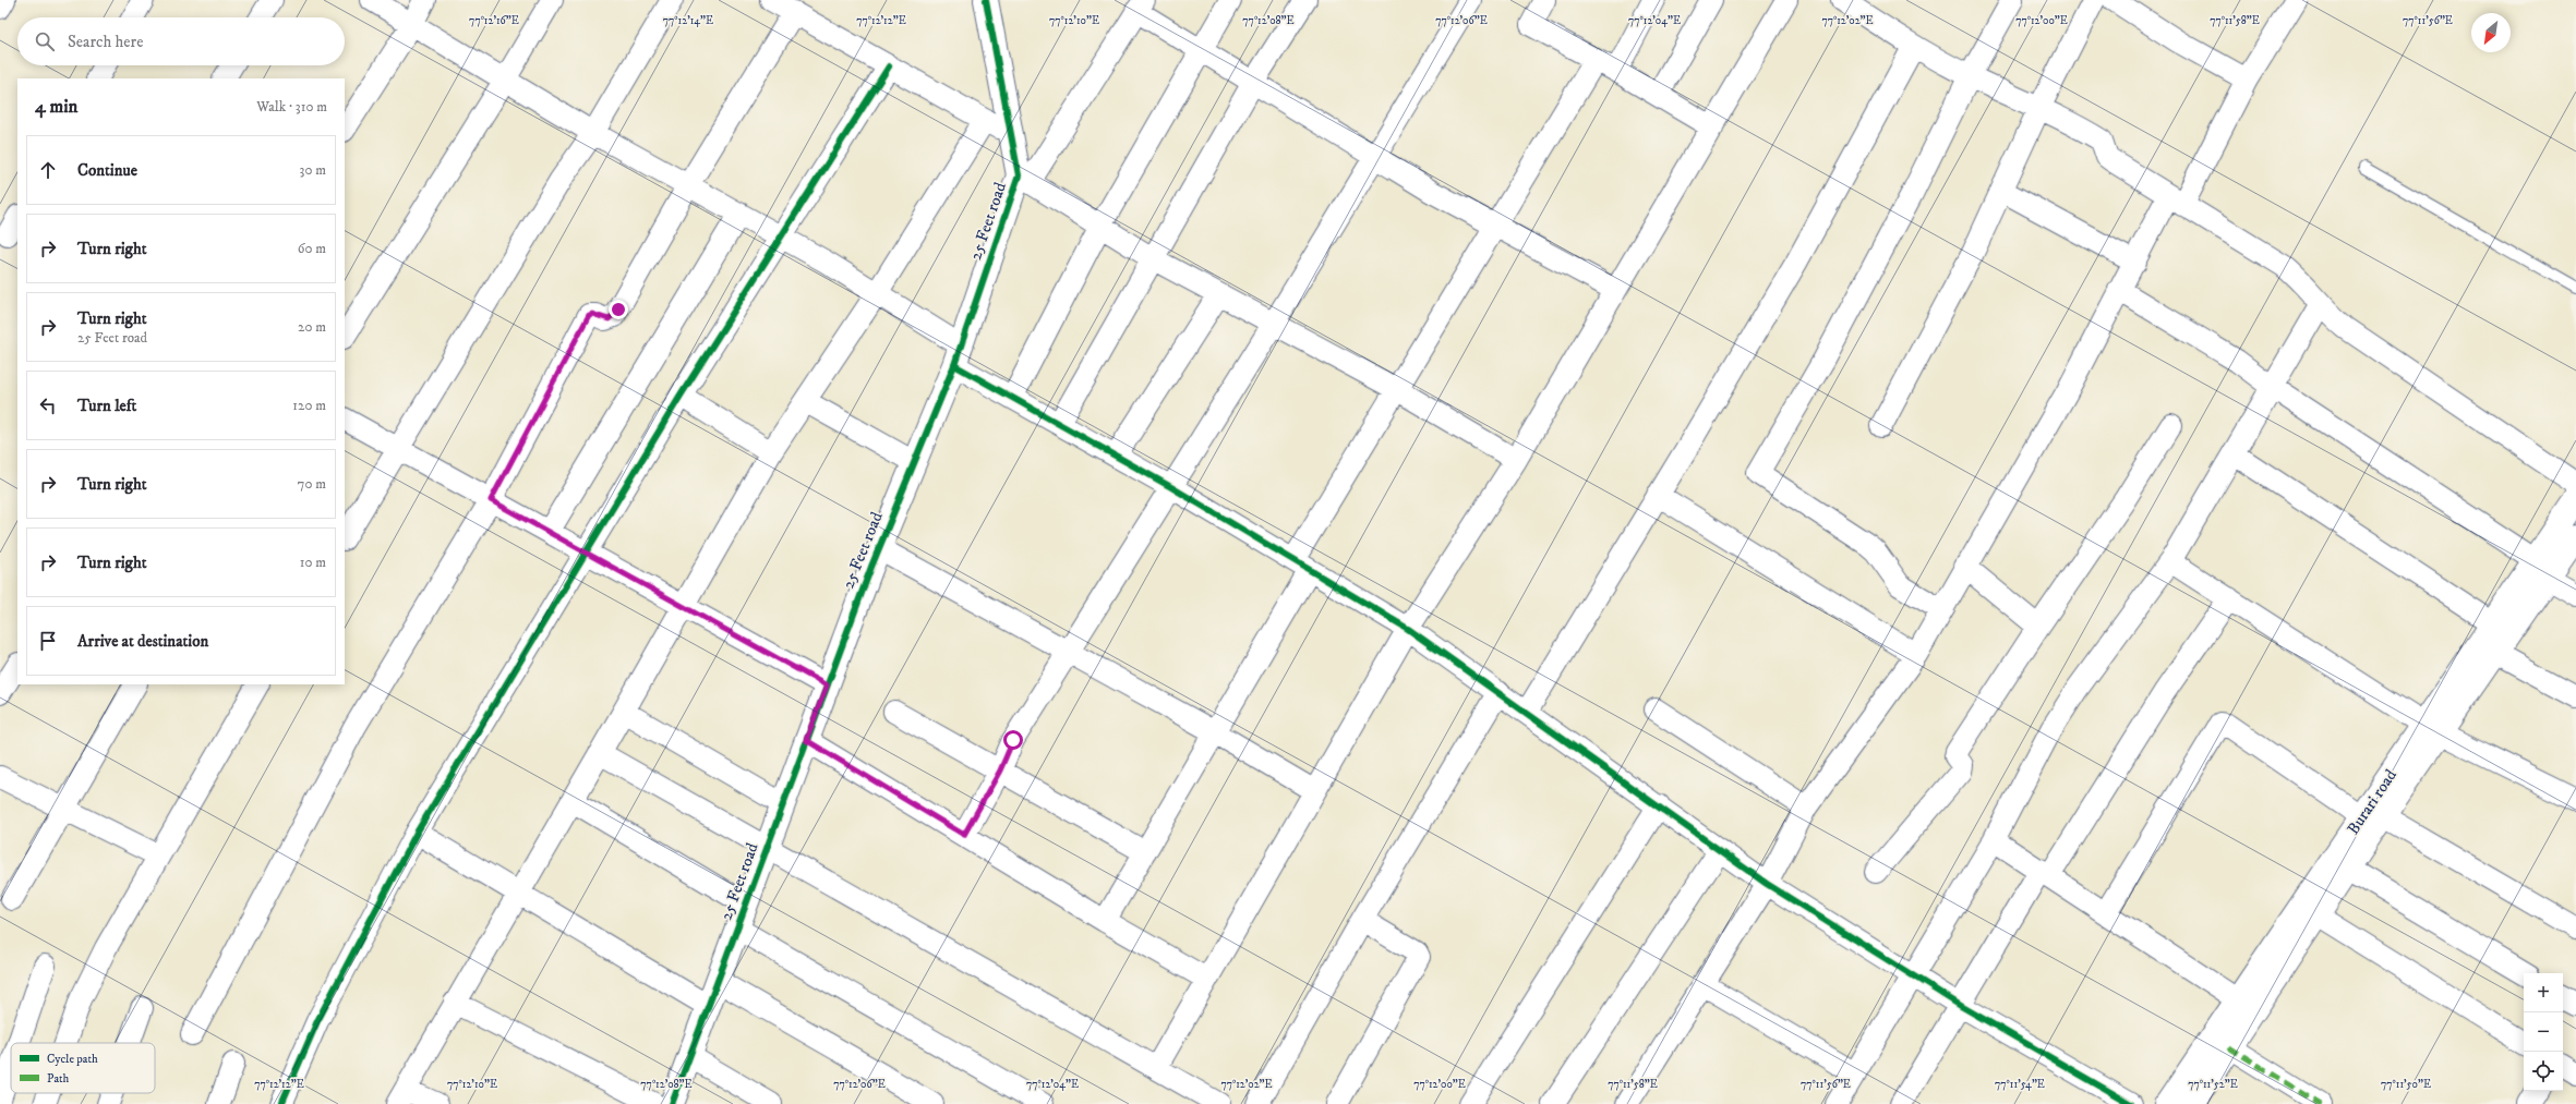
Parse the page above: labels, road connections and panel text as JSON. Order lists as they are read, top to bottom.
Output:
{
  "streets": {
    "main road": ["25 Feet road", "Burari road"]
  },
  "legend": ["Cycle path", "Path"],
  "north": "bottom left",
  "page": {
    "search": "Search here",
    "heading": ["4 min", "Walk · 310 m"],
    "list": [
      ["Continue", "30 m"],
      ["Turn right", "60 m"],
      ["Turn right", "25 Feet road", "20 m"],
      ["Turn left", "120 m"],
      ["Turn right", "70 m"],
      ["Turn right", "10 m"],
      "Arrive at destination"
    ],
    "map_buttons": ["+", "−"]
  },
  "coordinates": [
    "77°12'16\"E",
    "77°12'14\"E",
    "77°12'12\"E",
    "77°12'10\"E",
    "77°12'08\"E",
    "77°12'06\"E",
    "77°12'04\"E",
    "77°12'02\"E",
    "77°12'00\"E",
    "77°11'58\"E",
    "77°11'56\"E",
    "77°11'54\"E",
    "77°11'52\"E",
    "77°11'50\"E"
  ]
}
